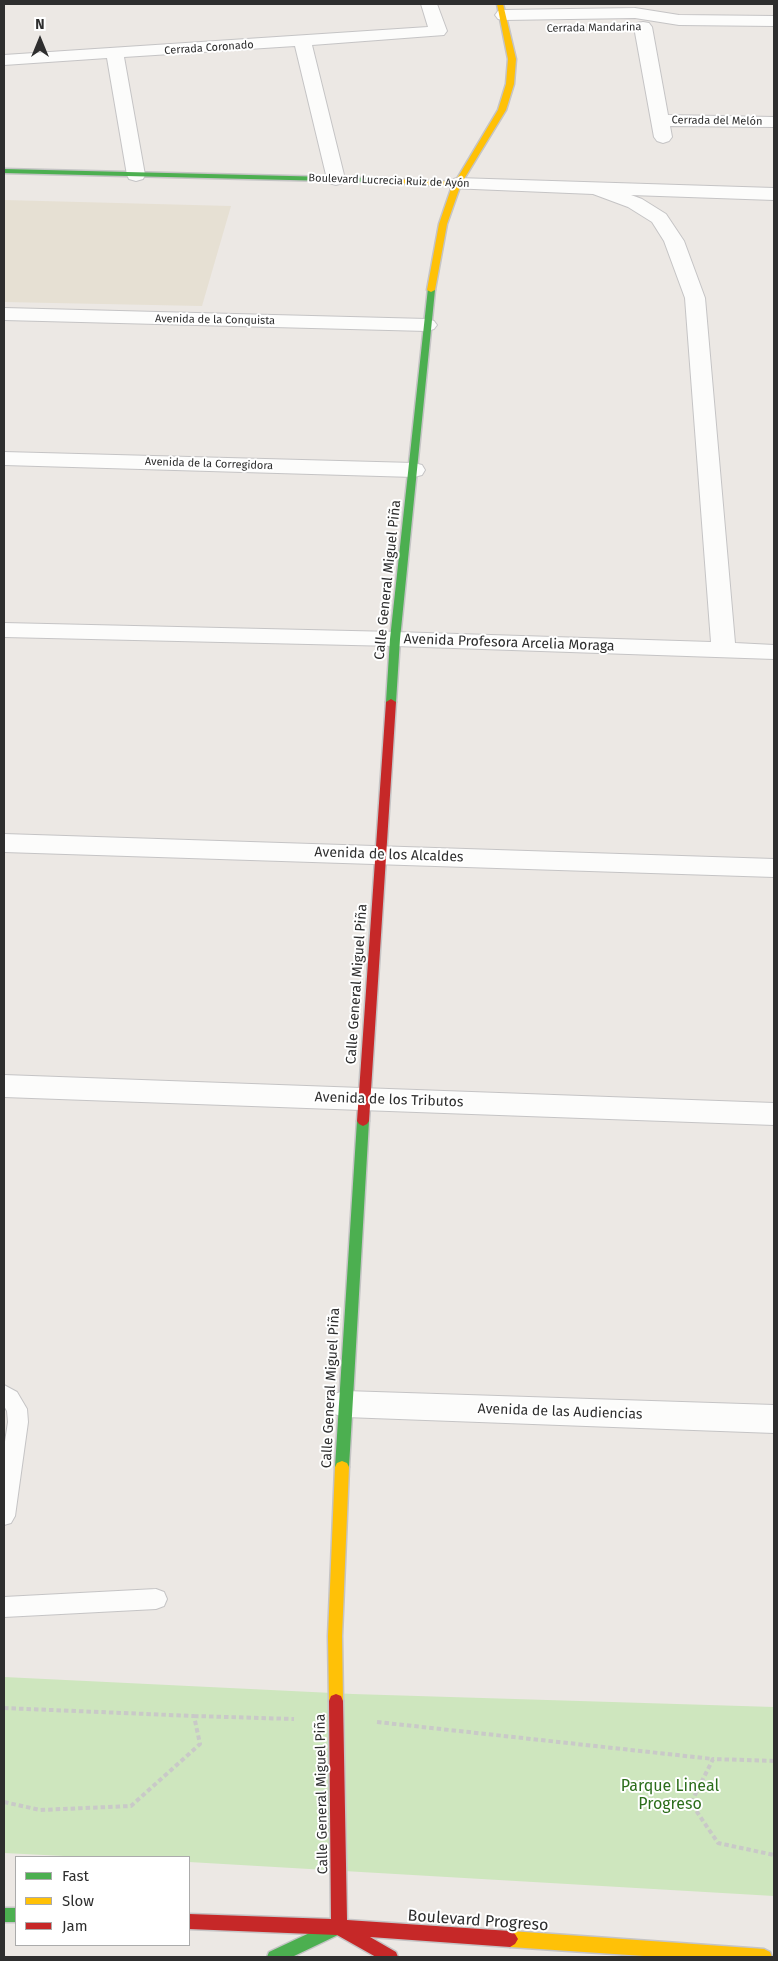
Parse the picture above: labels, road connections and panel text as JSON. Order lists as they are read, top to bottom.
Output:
{
  "streets": {
    "street": [
      "Cerrada Mandarina",
      "Cerrada Coronado",
      "Cerrada del Melón",
      "Boulevard Lucrecia Ruiz de Ayón",
      "Avenida de la Conquista",
      "Avenida de la Corregidora",
      "Calle General Miguel Piña",
      "Avenida Profesora Arcelia Moraga",
      "Avenida de los Alcaldes",
      "Avenida de los Tributos",
      "Avenida de las Audiencias",
      "Boulevard Progreso"
    ]
  },
  "crossings": [
    ["Cerrada Mandarina", "Cerrada del Melón"],
    ["Cerrada Mandarina", "Calle General Miguel Piña"],
    ["Boulevard Lucrecia Ruiz de Ayón", "Calle General Miguel Piña"],
    ["Avenida de la Conquista", "Calle General Miguel Piña"],
    ["Avenida de la Corregidora", "Calle General Miguel Piña"],
    ["Calle General Miguel Piña", "Avenida Profesora Arcelia Moraga"],
    ["Calle General Miguel Piña", "Avenida de los Alcaldes"],
    ["Calle General Miguel Piña", "Avenida de los Tributos"],
    ["Calle General Miguel Piña", "Avenida de las Audiencias"],
    ["Calle General Miguel Piña", "Boulevard Progreso"]
  ],
  "parks": ["Parque Lineal Progreso"],
  "legend": ["Fast", "Slow", "Jam"],
  "north": "top"
}
